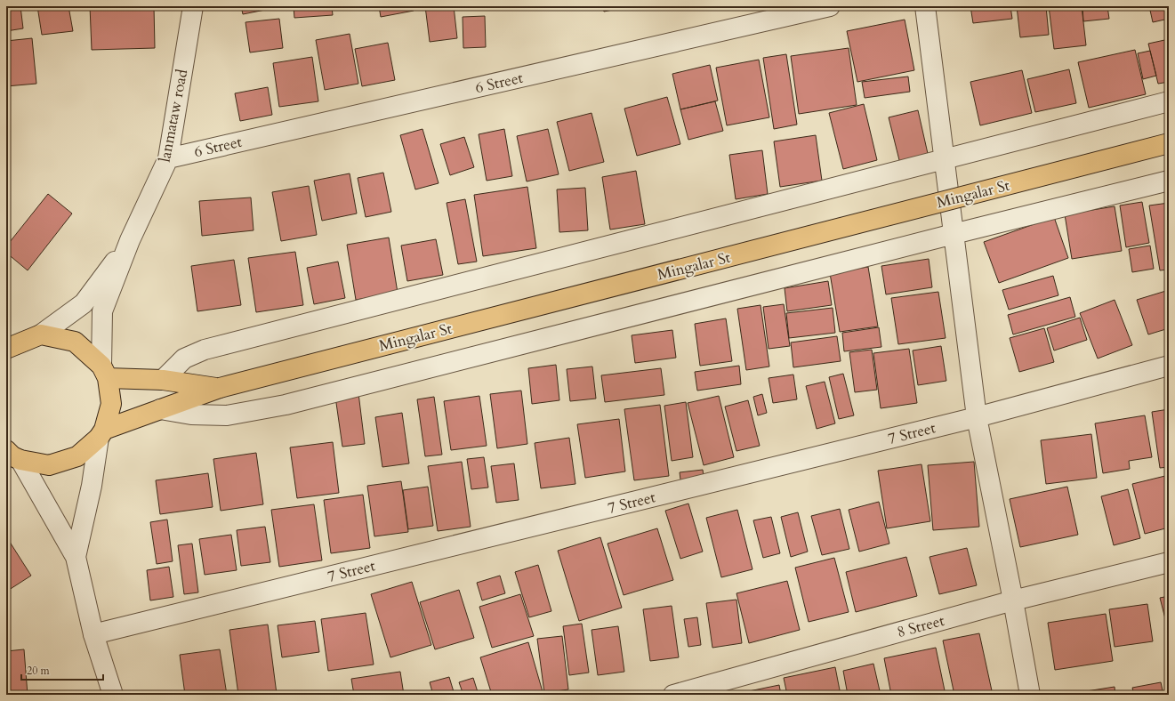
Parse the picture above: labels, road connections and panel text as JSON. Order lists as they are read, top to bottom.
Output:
{
  "streets": {
    "main road": ["Mingalar St"],
    "street": [
      "6 Street",
      "lanmataw road",
      "7 Street",
      "8 Street"
    ]
  },
  "crossings": [
    ["6 Street", "lanmataw road"]
  ],
  "scale_bar": "20 m"
}
